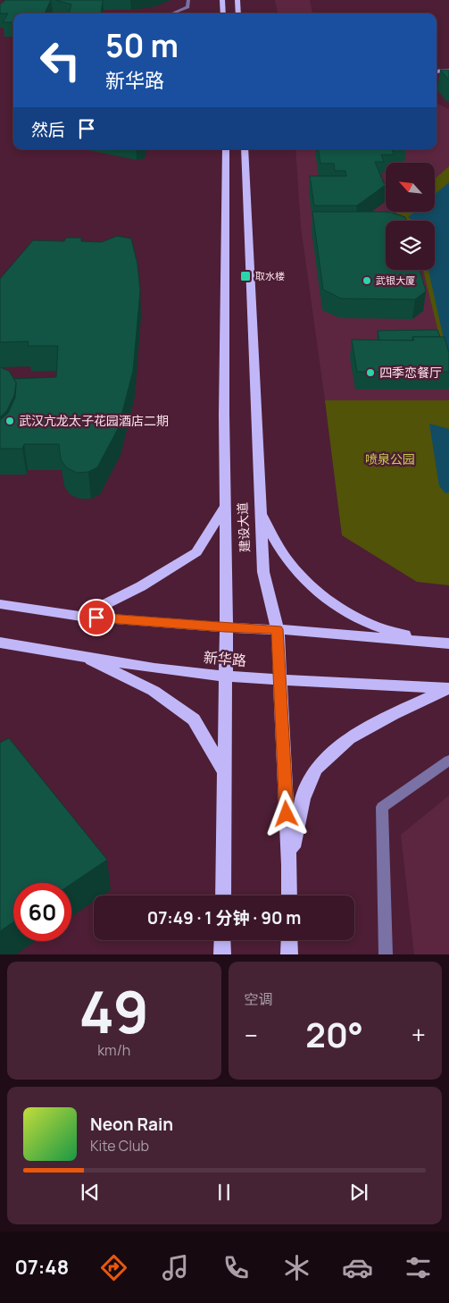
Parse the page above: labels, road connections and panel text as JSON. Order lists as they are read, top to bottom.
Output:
{
  "streets": {
    "main road": ["建设大道", "新华路"]
  },
  "crossings": [
    ["建设大道", "新华路"]
  ],
  "parks": ["喷泉公园"],
  "places": {
    "transit": ["取水楼"],
    "other": ["武银大厦", "四季恋餐厅", "武汉亢龙太子花园酒店二期"]
  },
  "north": "top left",
  "page": {
    "turn": ["50 m", "新华路"],
    "then": "然后",
    "limit": "60",
    "trip": "07:49 · 1 分钟 · 90 m",
    "tile": [
      ["49", "km/h"],
      "空调"
    ],
    "heat": ["−", "20°", "+"],
    "song": ["Neon Rain", "Kite Club"],
    "tabs": "07:48"
  }
}
